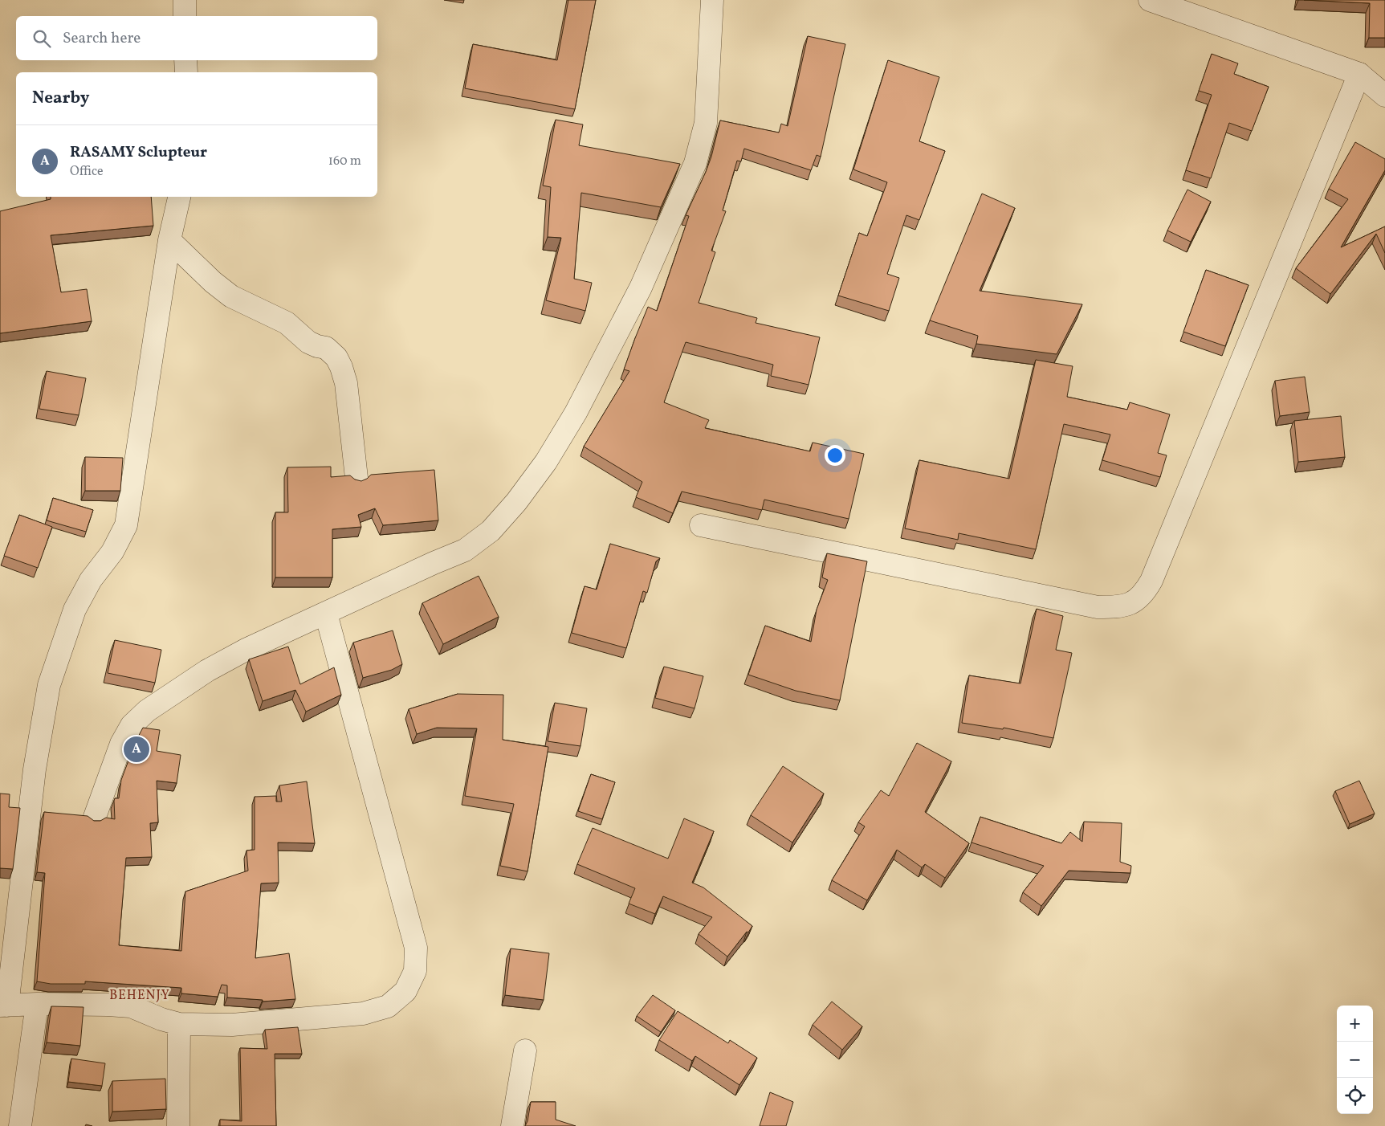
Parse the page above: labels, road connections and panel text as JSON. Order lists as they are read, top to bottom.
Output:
{
  "districts": ["BEHENJY"],
  "page": {
    "search": "Search here",
    "heading": "Nearby",
    "list": [
      {
        "mark": "A",
        "name": "RASAMY Sclupteur",
        "note": "Office",
        "value": "160 m"
      }
    ],
    "pins": "A",
    "map_buttons": ["+", "−"]
  }
}
